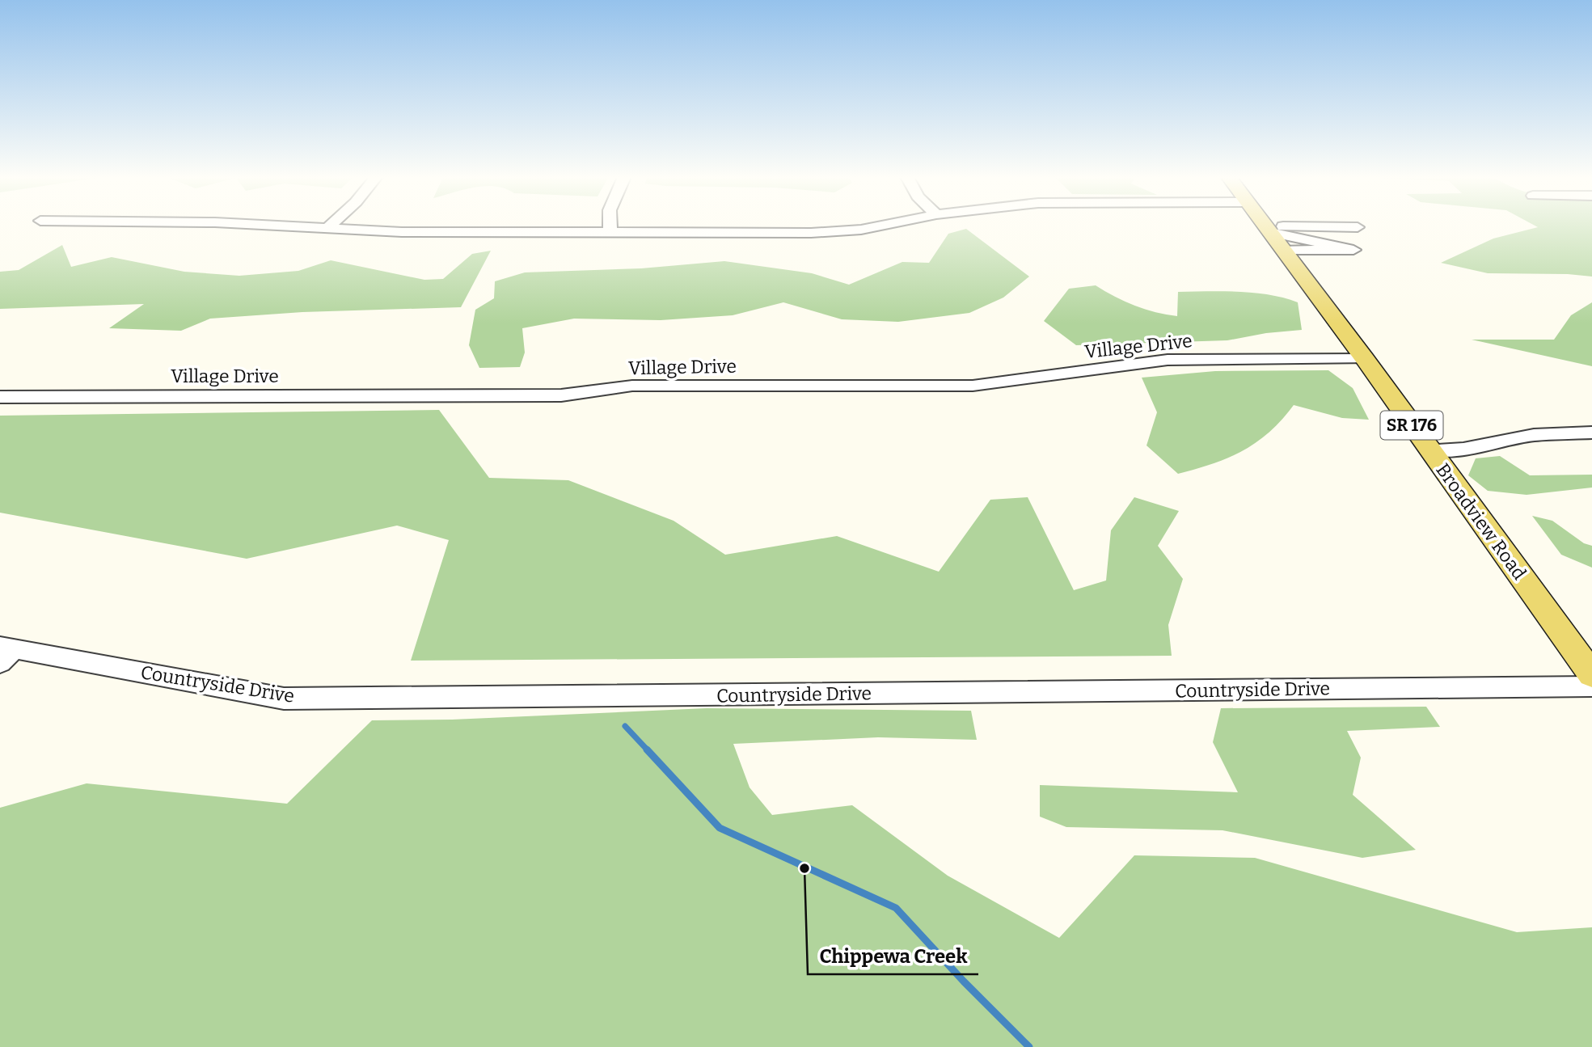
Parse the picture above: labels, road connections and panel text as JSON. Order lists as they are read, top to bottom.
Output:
{
  "streets": {
    "main road": ["SR 176", "Broadview Road"],
    "street": ["Village Drive", "Countryside Drive"]
  },
  "crossings": [
    ["Village Drive", "Broadview Road"]
  ],
  "places": ["Chippewa Creek"]
}
